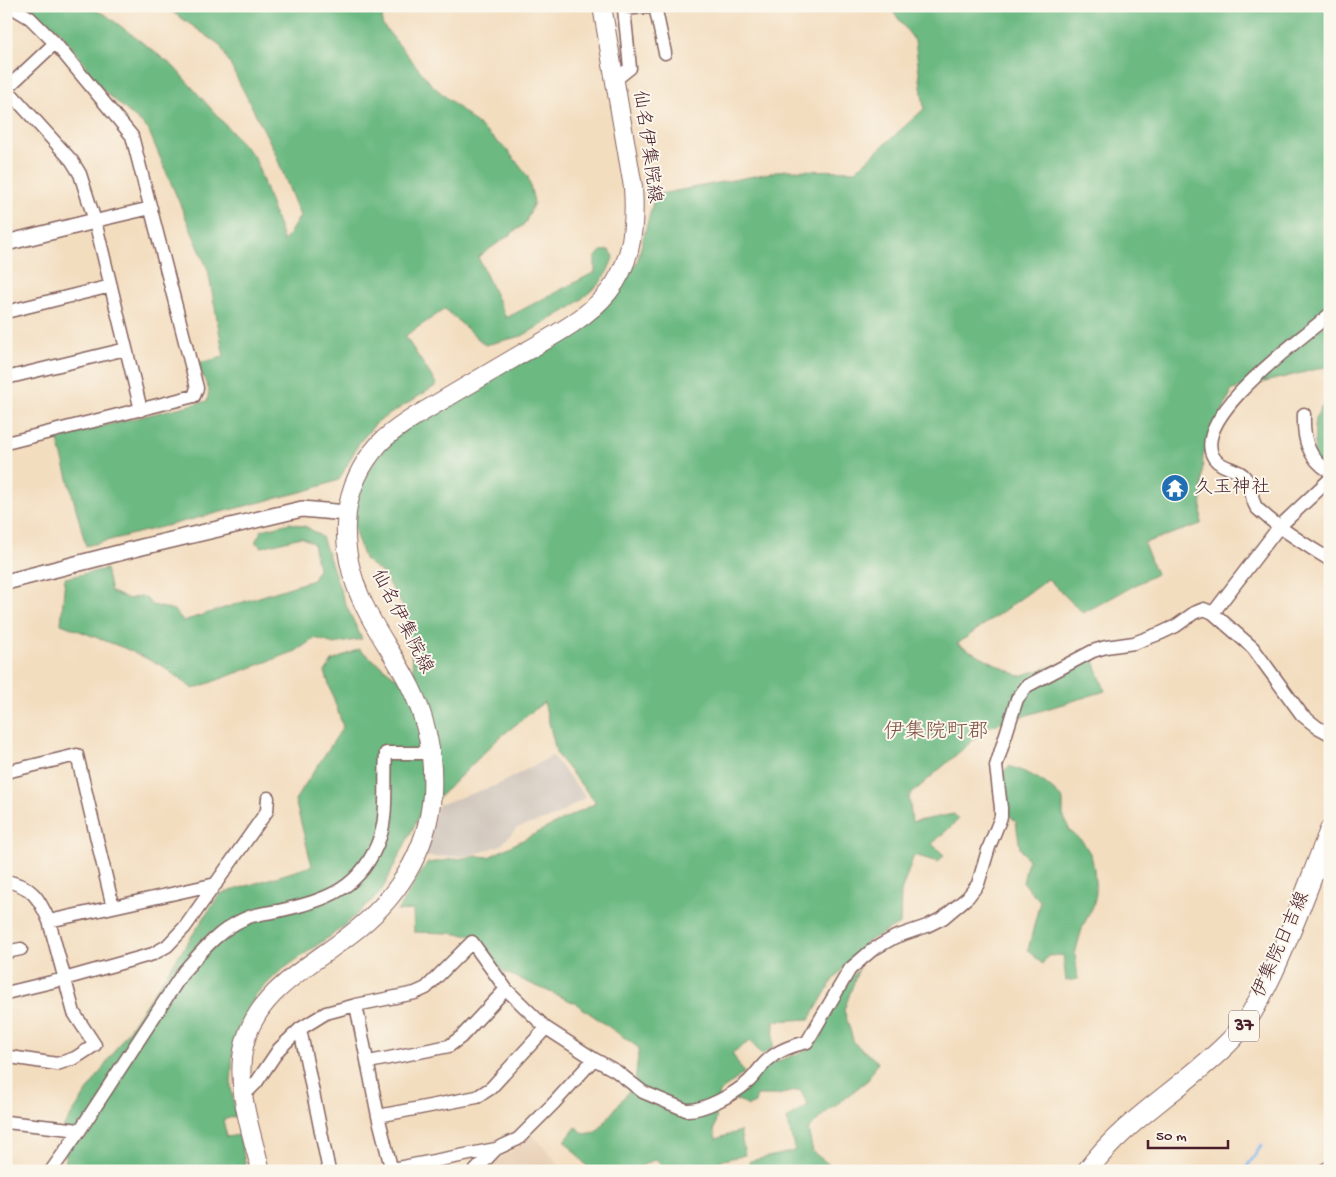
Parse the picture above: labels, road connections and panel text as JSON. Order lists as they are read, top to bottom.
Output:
{
  "streets": {
    "main road": ["仙名伊集院線", "伊集院日吉線", "37"]
  },
  "districts": ["伊集院町郡"],
  "places": {
    "temple": ["久玉神社"]
  },
  "scale_bar": "50 m"
}
